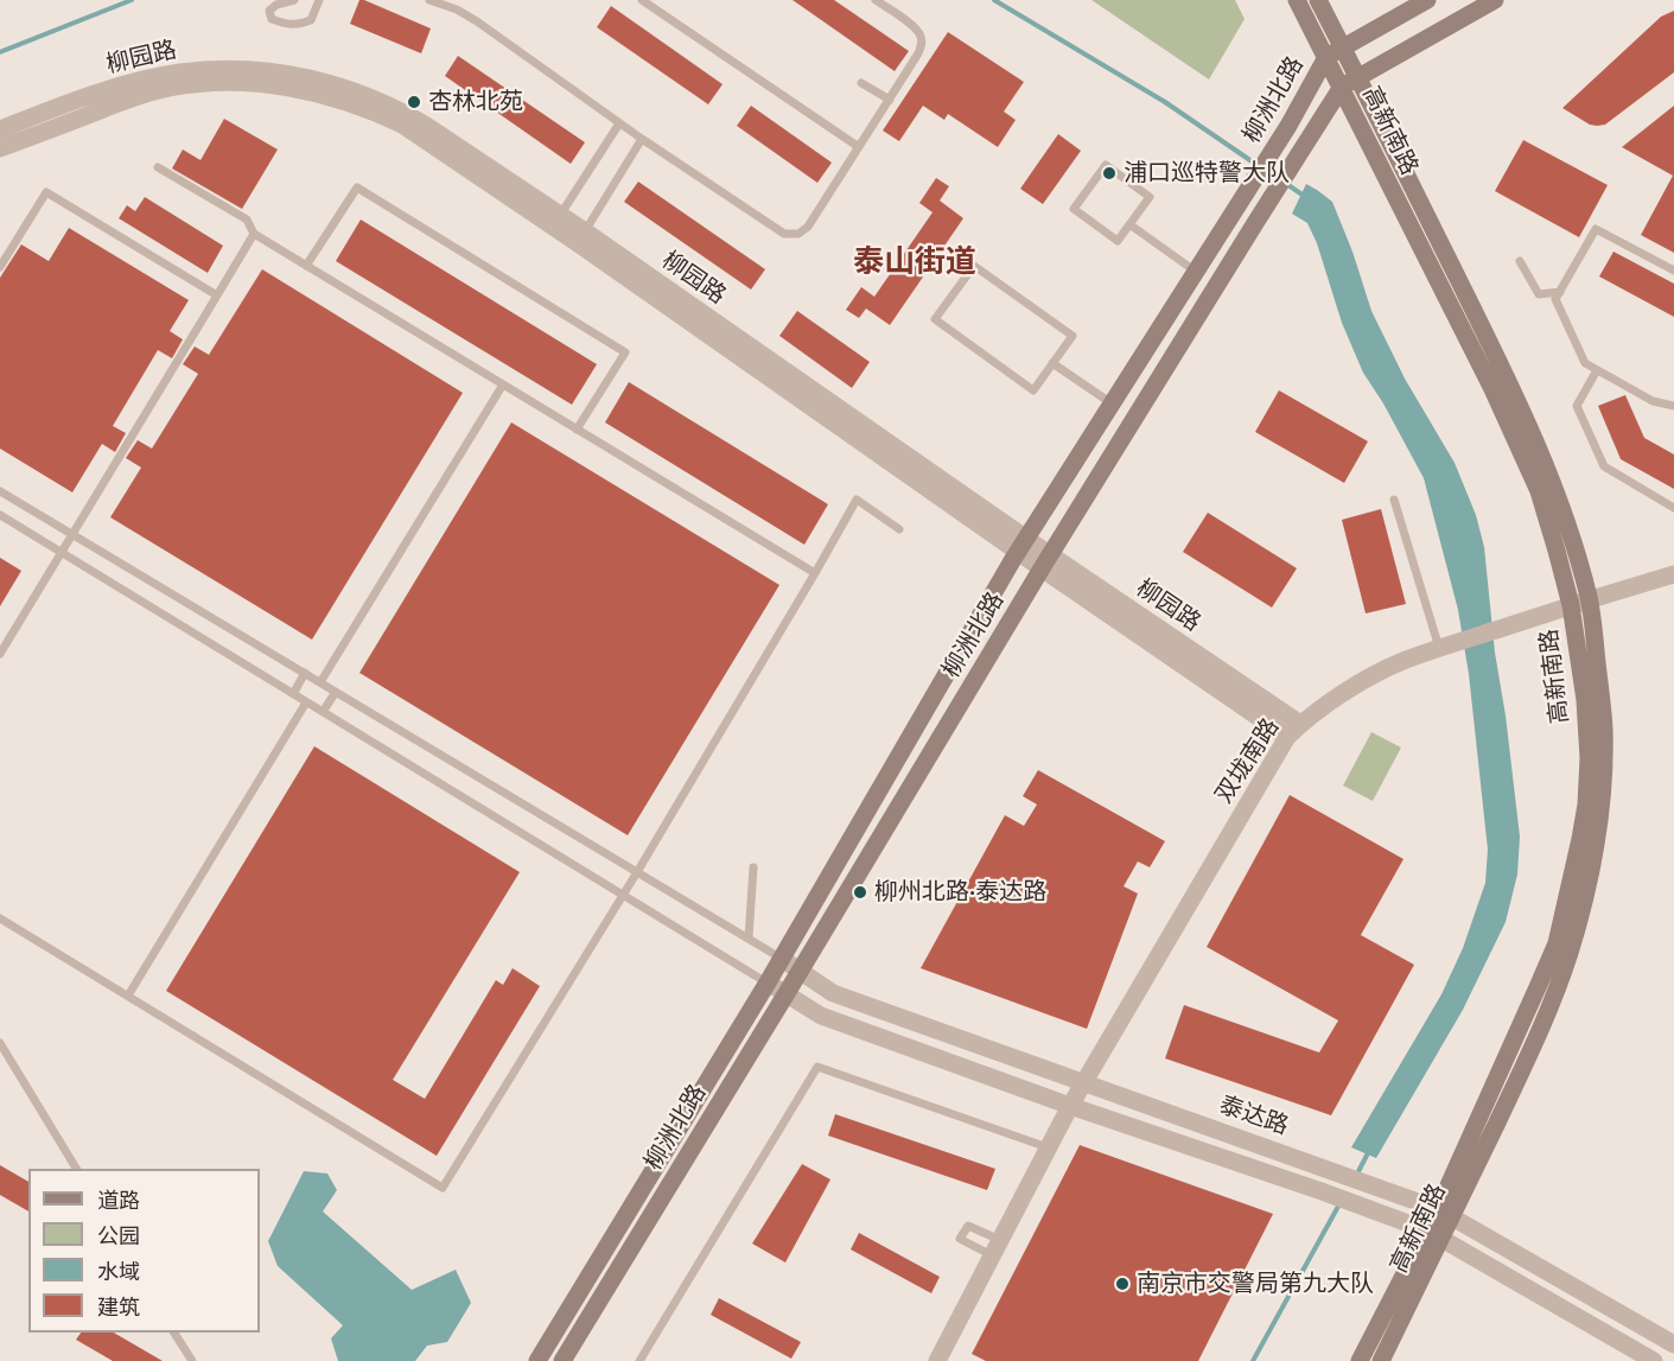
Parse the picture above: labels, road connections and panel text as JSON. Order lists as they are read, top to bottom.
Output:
{
  "streets": {
    "main road": ["柳洲北路", "高新南路"],
    "street": ["柳园路", "双垅南路", "泰达路"]
  },
  "crossings": [
    ["柳园路", "柳洲北路"],
    ["柳园路", "双垅南路"],
    ["柳洲北路", "高新南路"],
    ["柳洲北路", "泰达路"],
    ["高新南路", "双垅南路"],
    ["高新南路", "泰达路"],
    ["双垅南路", "泰达路"]
  ],
  "districts": ["泰山街道"],
  "places": [
    "杏林北苑",
    "浦口巡特警大队",
    "柳州北路·泰达路",
    "南京市交警局第九大队"
  ],
  "legend": [
    "道路",
    "公园",
    "水域",
    "建筑"
  ]
}
